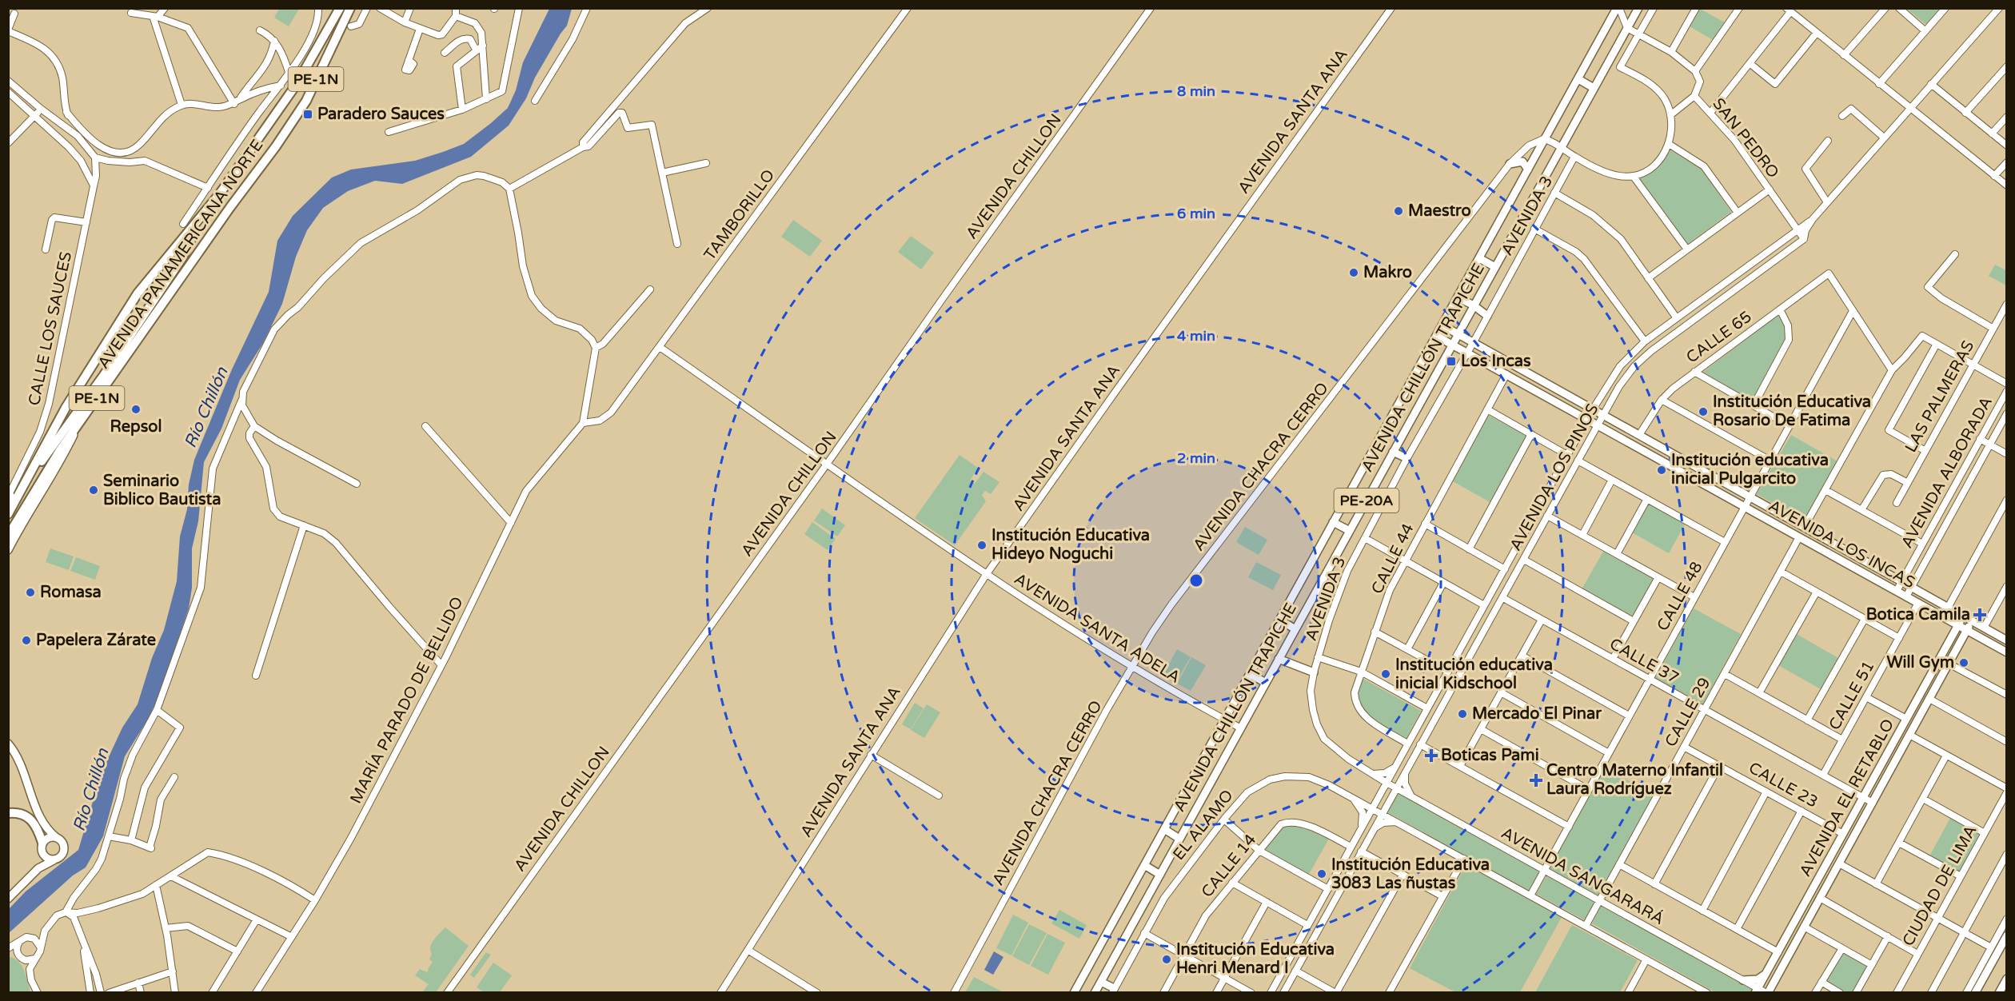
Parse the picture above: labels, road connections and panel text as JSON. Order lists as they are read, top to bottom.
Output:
{
  "streets": {
    "highway": ["PE-1N", "AVENIDA PANAMERICANA NORTE"],
    "main road": [
      "AVENIDA CHILLÓN TRAPICHE",
      "PE-20A",
      "AVENIDA LOS INCAS",
      "AVENIDA EL RETABLO"
    ],
    "street": [
      "AVENIDA SANTA ANA",
      "SAN PEDRO",
      "AVENIDA CHILLON",
      "TAMBORILLO",
      "AVENIDA 3",
      "CALLE LOS SAUCES",
      "CALLE 65",
      "LAS PALMERAS",
      "AVENIDA CHACRA CERRO",
      "AVENIDA ALBORADA",
      "AVENIDA LOS PINOS",
      "CALLE 44",
      "CALLE 48",
      "AVENIDA SANTA ADELA",
      "CALLE 37",
      "CALLE 51",
      "MARÍA PARADO DE BELLIDO",
      "CALLE 29",
      "CALLE 23",
      "EL ALAMO",
      "CALLE 14",
      "AVENIDA SANGARARÁ",
      "CIUDAD DE LIMA"
    ]
  },
  "crossings": [
    ["AVENIDA SANTA ANA", "AVENIDA SANTA ADELA"],
    ["SAN PEDRO", "AVENIDA LOS PINOS"],
    ["AVENIDA CHILLON", "AVENIDA SANTA ADELA"],
    ["TAMBORILLO", "AVENIDA SANTA ADELA"],
    ["TAMBORILLO", "MARÍA PARADO DE BELLIDO"],
    ["AVENIDA 3", "AVENIDA LOS PINOS"],
    ["AVENIDA 3", "AVENIDA LOS INCAS"],
    ["AVENIDA 3", "AVENIDA SANGARARÁ"],
    ["CALLE 65", "AVENIDA LOS INCAS"],
    ["CALLE 65", "CALLE 48"],
    ["AVENIDA CHILLÓN TRAPICHE", "AVENIDA CHACRA CERRO"],
    ["AVENIDA CHILLÓN TRAPICHE", "AVENIDA LOS INCAS"],
    ["AVENIDA CHILLÓN TRAPICHE", "AVENIDA SANTA ADELA"],
    ["AVENIDA CHACRA CERRO", "AVENIDA SANTA ADELA"],
    ["AVENIDA ALBORADA", "AVENIDA LOS INCAS"],
    ["AVENIDA LOS PINOS", "AVENIDA LOS INCAS"],
    ["AVENIDA LOS PINOS", "CALLE 44"],
    ["AVENIDA LOS PINOS", "CALLE 37"],
    ["AVENIDA LOS PINOS", "EL ALAMO"],
    ["AVENIDA LOS PINOS", "CALLE 14"],
    ["AVENIDA LOS PINOS", "AVENIDA SANGARARÁ"],
    ["AVENIDA LOS INCAS", "CALLE 44"],
    ["AVENIDA LOS INCAS", "CALLE 48"],
    ["AVENIDA LOS INCAS", "CALLE 51"],
    ["AVENIDA LOS INCAS", "CALLE 29"],
    ["AVENIDA LOS INCAS", "AVENIDA EL RETABLO"],
    ["CALLE 48", "CALLE 37"],
    ["CALLE 48", "AVENIDA SANGARARÁ"],
    ["CALLE 37", "CALLE 51"],
    ["CALLE 37", "CALLE 29"],
    ["CALLE 37", "AVENIDA EL RETABLO"],
    ["CALLE 29", "CALLE 23"],
    ["CALLE 29", "AVENIDA SANGARARÁ"],
    ["CALLE 23", "AVENIDA EL RETABLO"],
    ["AVENIDA EL RETABLO", "AVENIDA SANGARARÁ"]
  ],
  "water": ["Río Chillón"],
  "places": {
    "transit": ["Paradero Sauces", "Los Incas"],
    "other": [
      "Maestro",
      "Makro",
      "Repsol",
      "Institución Educativa Rosario De Fatima",
      "Institución educativa inicial Pulgarcito",
      "Seminario Biblico Bautista",
      "Institución Educativa Hideyo Noguchi",
      "Romasa",
      "Papelera Zárate",
      "Will Gym",
      "Institución educativa inicial Kidschool",
      "Mercado El Pinar",
      "Institución Educativa 3083 Las ñustas",
      "Institución Educativa Henri Menard I"
    ],
    "health": ["Botica Camila", "Boticas Pami", "Centro Materno Infantil Laura Rodríguez"]
  },
  "rings": [
    "8 min",
    "6 min",
    "4 min",
    "2 min"
  ]
}
